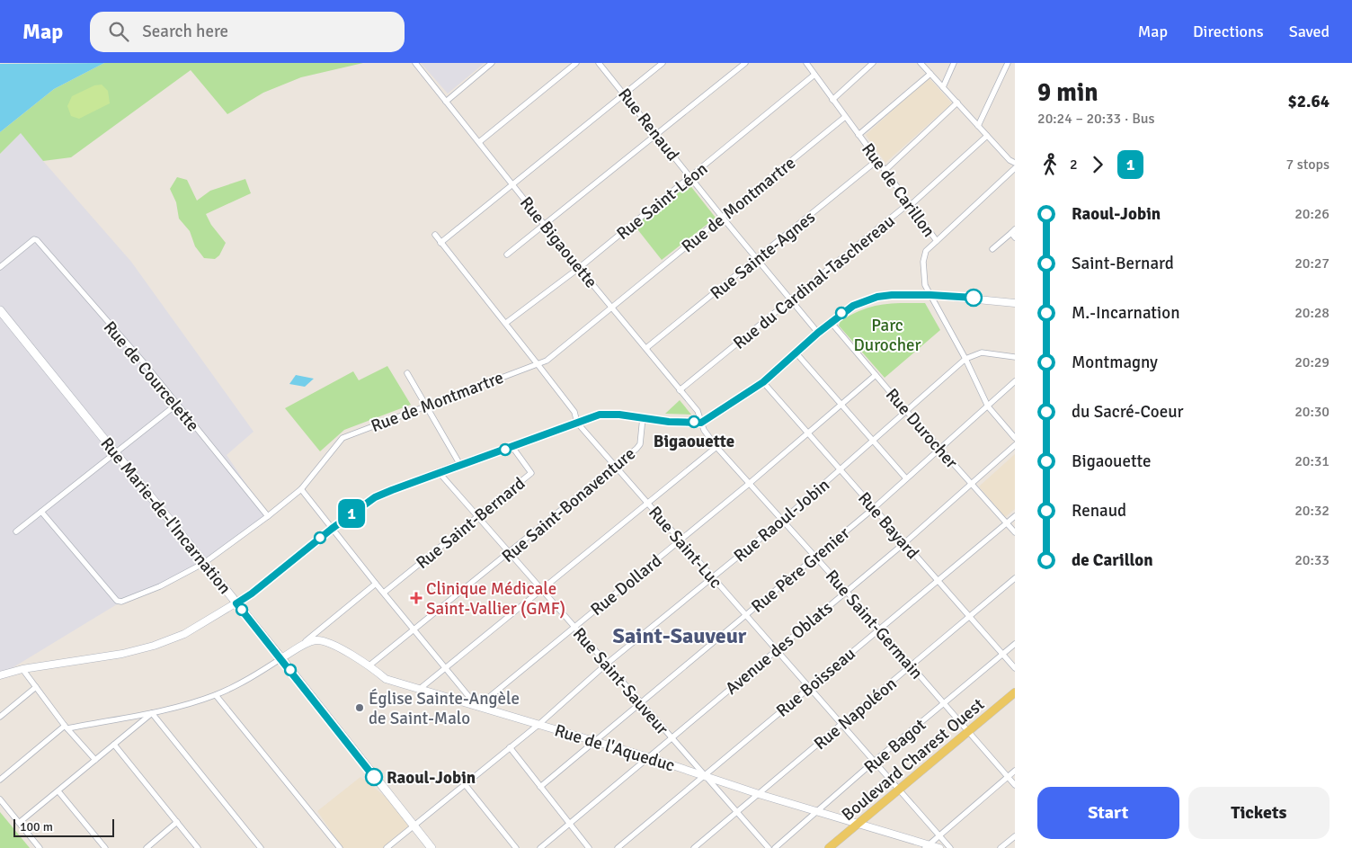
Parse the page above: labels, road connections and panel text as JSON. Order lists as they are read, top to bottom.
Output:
{
  "streets": {
    "main road": ["Rue Marie-de-l'Incarnation", "Boulevard Charest Ouest"],
    "street": [
      "Rue Renaud",
      "Rue de Carillon",
      "Rue Saint-Léon",
      "Rue de Montmartre",
      "Rue Bigaouette",
      "Rue Sainte-Agnes",
      "Rue du Cardinal-Taschereau",
      "Rue de Courcelette",
      "Rue Durocher",
      "Rue Saint-Bonaventure",
      "Rue Raoul-Jobin",
      "Rue Saint-Bernard",
      "Rue Bayard",
      "Rue Saint-Luc",
      "Rue Père Grenier",
      "Rue Dollard",
      "Rue Saint-Germain",
      "Avenue des Oblats",
      "Rue Saint-Sauveur",
      "Rue Boisseau",
      "Rue Napoléon",
      "Rue Bagot",
      "Rue de l'Aqueduc"
    ]
  },
  "crossings": [
    ["Rue Renaud", "Rue Saint-Léon"],
    ["Rue Renaud", "Rue de Montmartre"],
    ["Rue Renaud", "Rue Sainte-Agnes"],
    ["Rue Renaud", "Rue du Cardinal-Taschereau"],
    ["Rue de Carillon", "Rue Saint-Léon"],
    ["Rue de Carillon", "Rue de Montmartre"],
    ["Rue de Carillon", "Rue Sainte-Agnes"],
    ["Rue de Carillon", "Rue du Cardinal-Taschereau"],
    ["Rue de Carillon", "Rue Raoul-Jobin"],
    ["Rue de Carillon", "Rue Père Grenier"],
    ["Rue Saint-Léon", "Rue Bigaouette"],
    ["Rue Saint-Léon", "Rue Saint-Luc"],
    ["Rue de Montmartre", "Rue Bigaouette"],
    ["Rue de Montmartre", "Rue de Courcelette"],
    ["Rue de Montmartre", "Rue Marie-de-l'Incarnation"],
    ["Rue de Montmartre", "Rue Saint-Luc"],
    ["Rue Bigaouette", "Rue Sainte-Agnes"],
    ["Rue Bigaouette", "Rue du Cardinal-Taschereau"],
    ["Rue Bigaouette", "Rue Saint-Germain"],
    ["Rue Durocher", "Rue Raoul-Jobin"],
    ["Rue Durocher", "Rue Père Grenier"],
    ["Rue Durocher", "Rue Dollard"],
    ["Rue Durocher", "Avenue des Oblats"],
    ["Rue Durocher", "Rue Boisseau"],
    ["Rue Saint-Bonaventure", "Rue Saint-Luc"],
    ["Rue Saint-Bonaventure", "Rue Saint-Sauveur"],
    ["Rue Saint-Bonaventure", "Rue de l'Aqueduc"],
    ["Rue Marie-de-l'Incarnation", "Rue Raoul-Jobin"],
    ["Rue Raoul-Jobin", "Rue Bayard"],
    ["Rue Raoul-Jobin", "Rue Saint-Luc"],
    ["Rue Raoul-Jobin", "Rue Saint-Germain"],
    ["Rue Raoul-Jobin", "Rue Saint-Sauveur"],
    ["Rue Raoul-Jobin", "Rue de l'Aqueduc"],
    ["Rue Saint-Bernard", "Rue Saint-Sauveur"],
    ["Rue Bayard", "Rue Père Grenier"],
    ["Rue Bayard", "Rue Dollard"],
    ["Rue Bayard", "Avenue des Oblats"],
    ["Rue Bayard", "Rue Boisseau"],
    ["Rue Bayard", "Rue Napoléon"],
    ["Rue Bayard", "Rue Bagot"],
    ["Rue Saint-Luc", "Rue Père Grenier"],
    ["Rue Saint-Luc", "Rue Dollard"],
    ["Rue Saint-Luc", "Avenue des Oblats"],
    ["Rue Saint-Luc", "Rue Boisseau"],
    ["Rue Saint-Luc", "Rue Napoléon"],
    ["Rue Saint-Luc", "Rue Bagot"],
    ["Rue Saint-Luc", "Boulevard Charest Ouest"],
    ["Rue Père Grenier", "Rue Saint-Germain"],
    ["Rue Père Grenier", "Rue Saint-Sauveur"],
    ["Rue Père Grenier", "Rue de l'Aqueduc"],
    ["Rue Dollard", "Rue Saint-Germain"],
    ["Rue Dollard", "Rue Saint-Sauveur"],
    ["Rue Dollard", "Rue de l'Aqueduc"],
    ["Rue Saint-Germain", "Avenue des Oblats"],
    ["Rue Saint-Germain", "Rue Boisseau"],
    ["Rue Saint-Germain", "Rue Napoléon"],
    ["Rue Saint-Germain", "Rue Bagot"],
    ["Rue Saint-Germain", "Boulevard Charest Ouest"],
    ["Avenue des Oblats", "Rue Saint-Sauveur"],
    ["Avenue des Oblats", "Rue de l'Aqueduc"],
    ["Rue Saint-Sauveur", "Rue Boisseau"],
    ["Rue Saint-Sauveur", "Rue Napoléon"],
    ["Rue Saint-Sauveur", "Rue de l'Aqueduc"],
    ["Rue Boisseau", "Rue de l'Aqueduc"],
    ["Rue Napoléon", "Rue de l'Aqueduc"],
    ["Rue Bagot", "Rue de l'Aqueduc"],
    ["Rue de l'Aqueduc", "Boulevard Charest Ouest"]
  ],
  "districts": ["Saint-Sauveur"],
  "parks": ["Parc Durocher"],
  "places": {
    "other": ["Bigaouette", "Église Sainte-Angèle de Saint-Malo", "Raoul-Jobin"],
    "health": ["Clinique Médicale Saint-Vallier (GMF)"]
  },
  "lines": ["bus line 1"],
  "scale_bar": "100 m",
  "page": {
    "header": "Map",
    "search": "Search here",
    "nav": ["Map", "Directions", "Saved"],
    "on_map": "1",
    "heading": ["9 min", "20:24 – 20:33 · Bus", "$2.64"],
    "legs": ["2", "1", "7 stops"],
    "list": [
      {
        "name": "Raoul-Jobin",
        "value": "20:26"
      },
      {
        "name": "Saint-Bernard",
        "value": "20:27"
      },
      {
        "name": "M.-Incarnation",
        "value": "20:28"
      },
      {
        "name": "Montmagny",
        "value": "20:29"
      },
      {
        "name": "du Sacré-Coeur",
        "value": "20:30"
      },
      {
        "name": "Bigaouette",
        "value": "20:31"
      },
      {
        "name": "Renaud",
        "value": "20:32"
      },
      {
        "name": "de Carillon",
        "value": "20:33"
      }
    ],
    "buttons": ["Start", "Tickets"],
    "scale": "100 m"
  }
}
